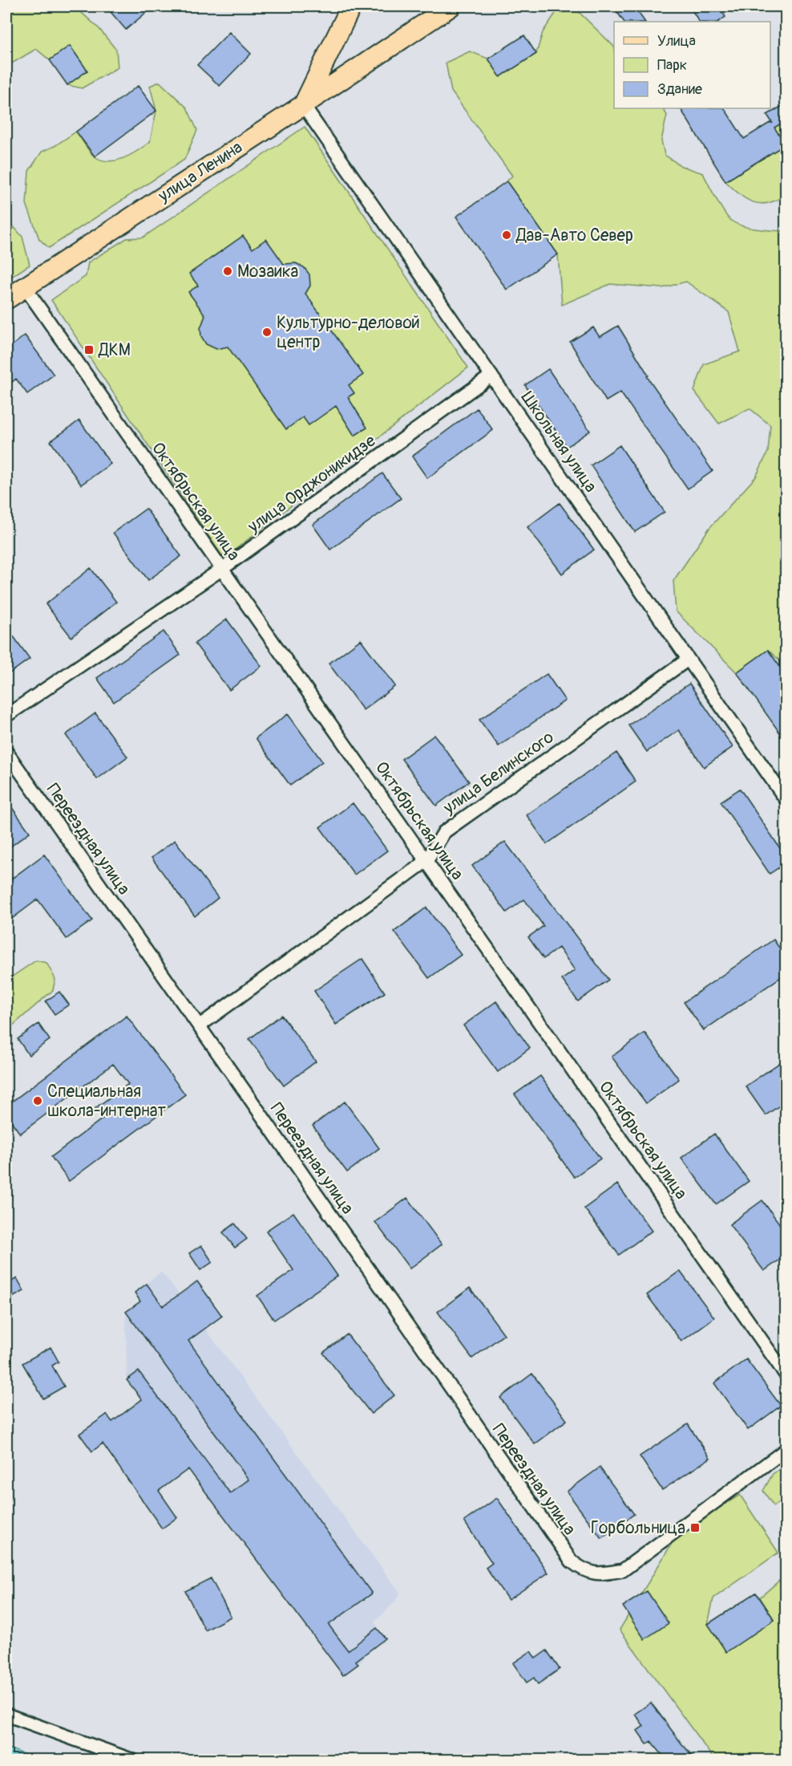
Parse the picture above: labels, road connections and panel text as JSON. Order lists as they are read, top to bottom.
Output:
{
  "streets": {
    "main road": ["улица Ленина"],
    "street": [
      "Школьная улица",
      "улица Орджоникидзе",
      "Октябрьская улица",
      "улица Белинского",
      "Переездная улица"
    ]
  },
  "crossings": [
    ["улица Ленина", "Школьная улица"],
    ["улица Ленина", "Октябрьская улица"],
    ["Школьная улица", "улица Орджоникидзе"],
    ["Школьная улица", "улица Белинского"],
    ["улица Орджоникидзе", "Октябрьская улица"],
    ["Октябрьская улица", "улица Белинского"],
    ["улица Белинского", "Переездная улица"]
  ],
  "places": {
    "other": [
      "Дав-Авто Север",
      "Мозаика",
      "Культурно-деловой центр",
      "Специальная школа-интернат"
    ],
    "transit": ["ДКМ", "Горбольница"]
  },
  "legend": ["Улица", "Парк", "Здание"]
}
